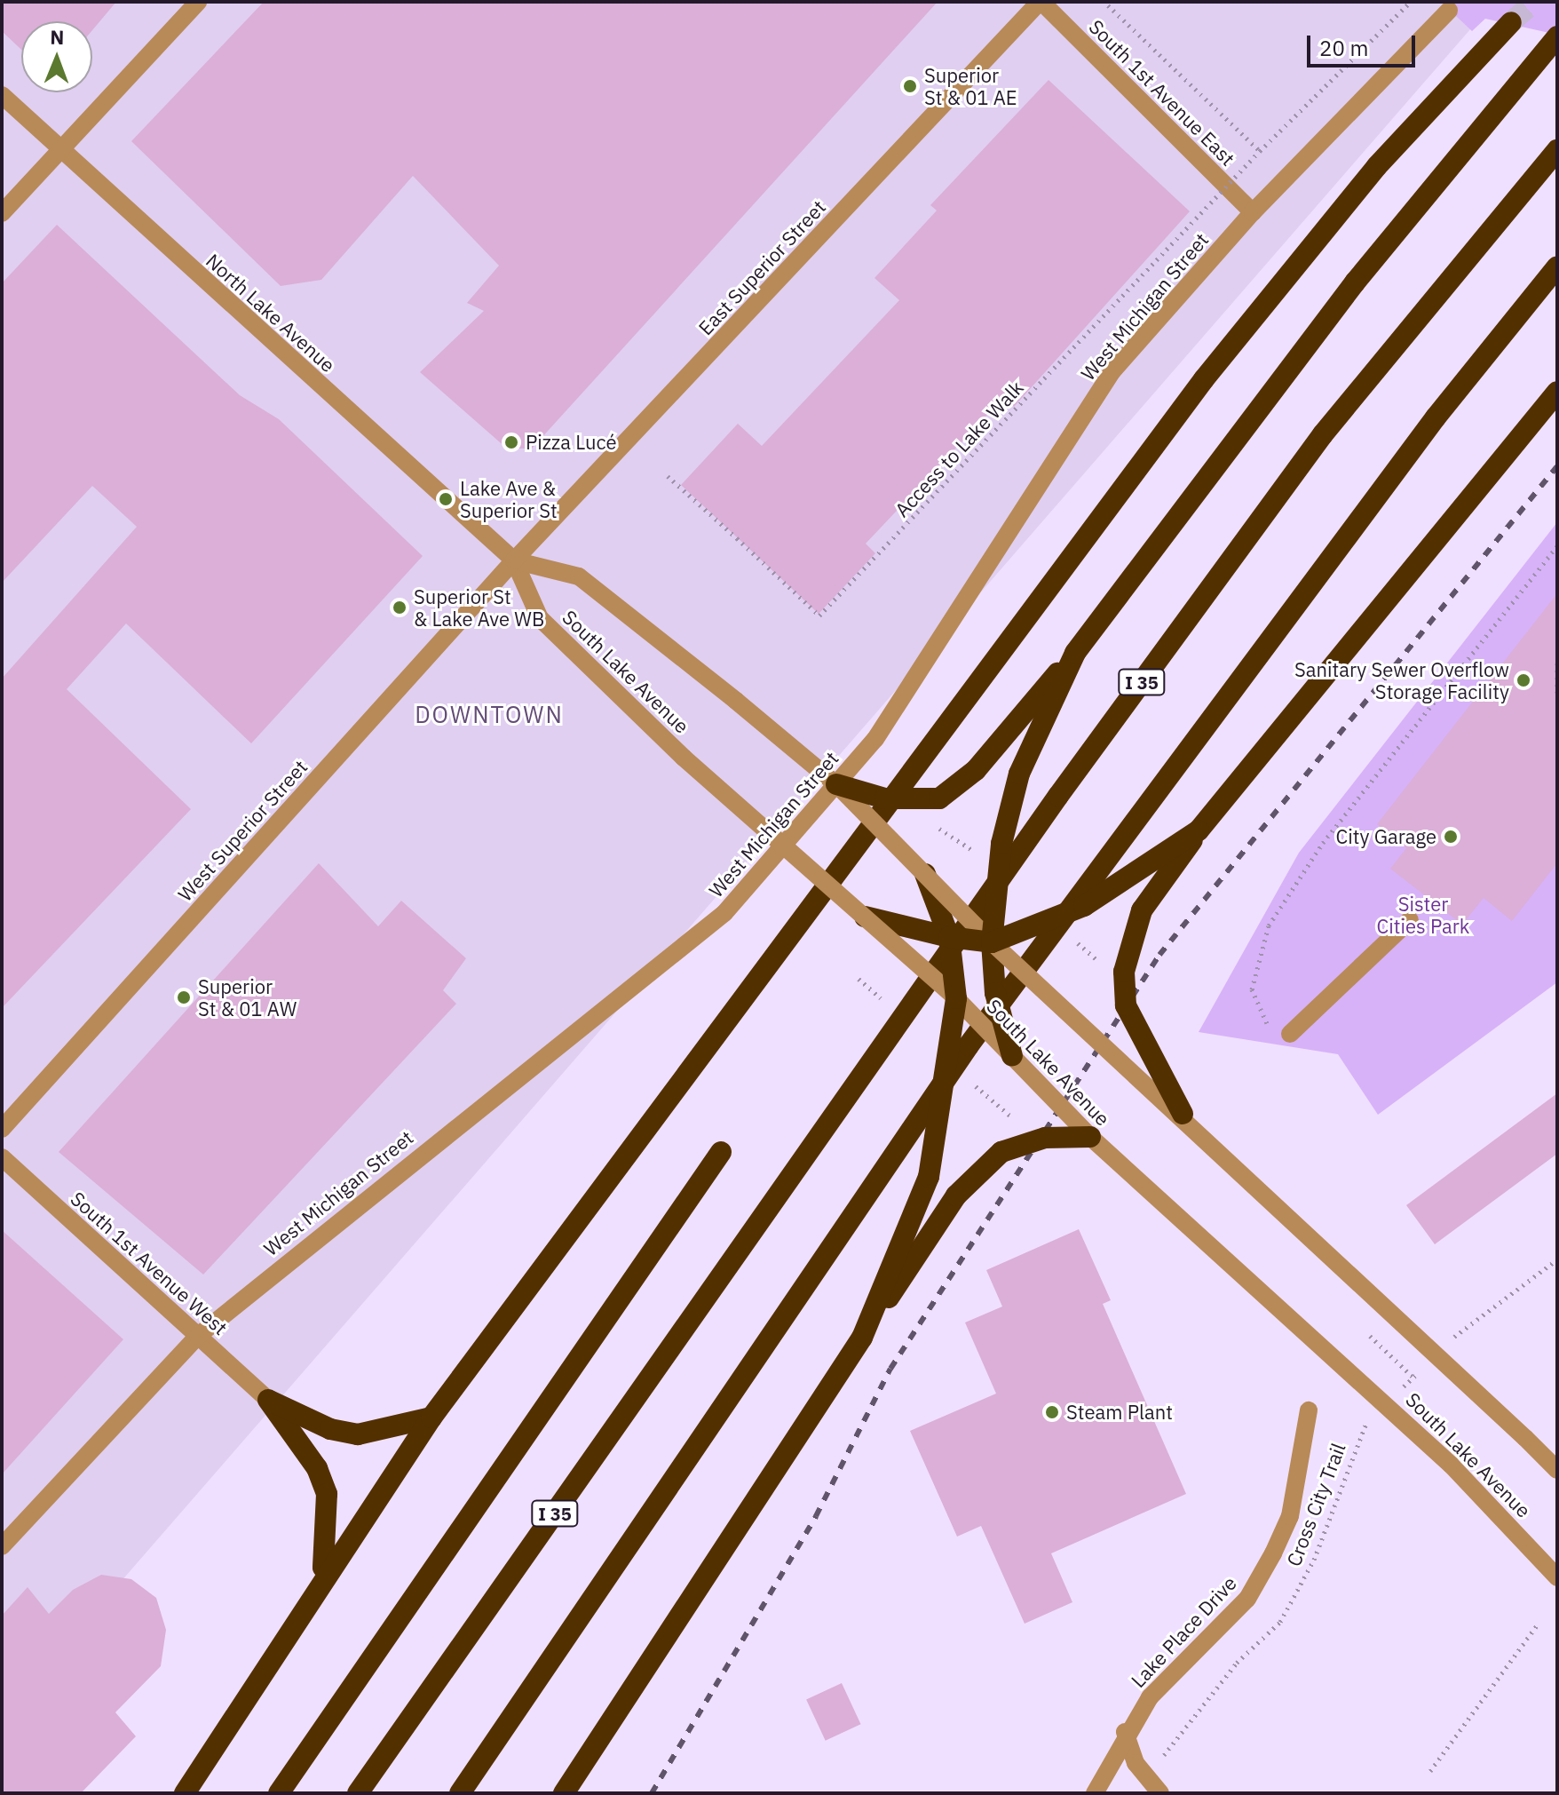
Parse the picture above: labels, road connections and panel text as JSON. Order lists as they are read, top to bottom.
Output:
{
  "streets": {
    "highway": ["I 35"],
    "street": [
      "South 1st Avenue East",
      "East Superior Street",
      "West Michigan Street",
      "North Lake Avenue",
      "South Lake Avenue",
      "West Superior Street",
      "South 1st Avenue West",
      "Lake Place Drive"
    ],
    "path": ["Access to Lake Walk", "Cross City Trail"]
  },
  "crossings": [
    ["South 1st Avenue East", "East Superior Street"],
    ["South 1st Avenue East", "West Michigan Street"],
    ["East Superior Street", "North Lake Avenue"],
    ["East Superior Street", "South Lake Avenue"],
    ["East Superior Street", "West Superior Street"],
    ["West Michigan Street", "South 1st Avenue West"],
    ["North Lake Avenue", "South Lake Avenue"],
    ["North Lake Avenue", "West Superior Street"],
    ["South Lake Avenue", "West Superior Street"]
  ],
  "districts": ["DOWNTOWN"],
  "parks": ["Sister Cities Park"],
  "places": [
    "Superior St & 01 AE",
    "Pizza Lucé",
    "Lake Ave & Superior St",
    "Superior St & Lake Ave WB",
    "Sanitary Sewer Overflow Storage Facility",
    "City Garage",
    "Superior St & 01 AW",
    "Steam Plant"
  ],
  "scale_bar": "20 m",
  "north": "top"
}
